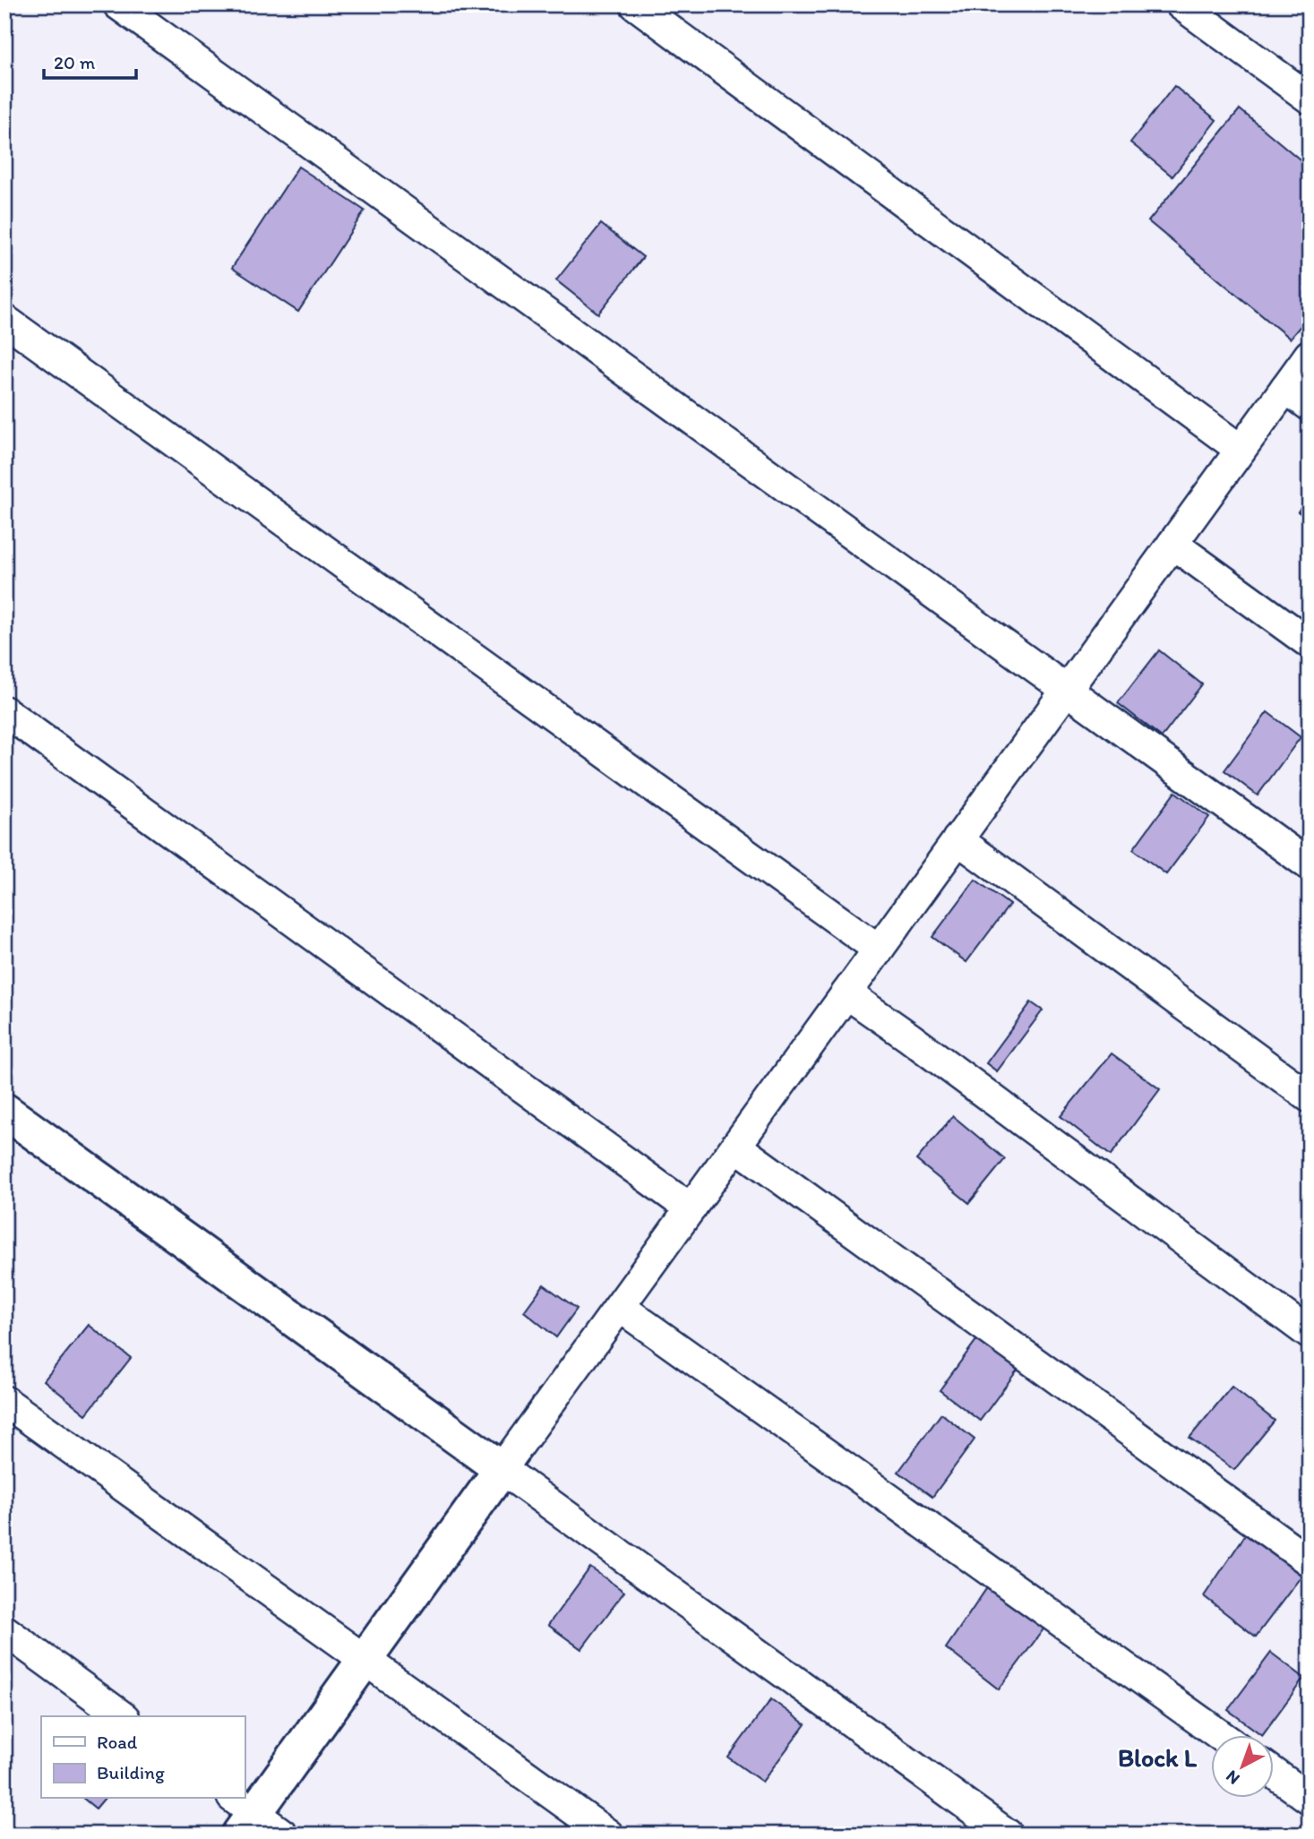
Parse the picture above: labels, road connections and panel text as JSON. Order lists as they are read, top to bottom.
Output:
{
  "districts": ["Block L"],
  "legend": ["Road", "Building"],
  "scale_bar": "20 m",
  "north": "bottom left"
}
